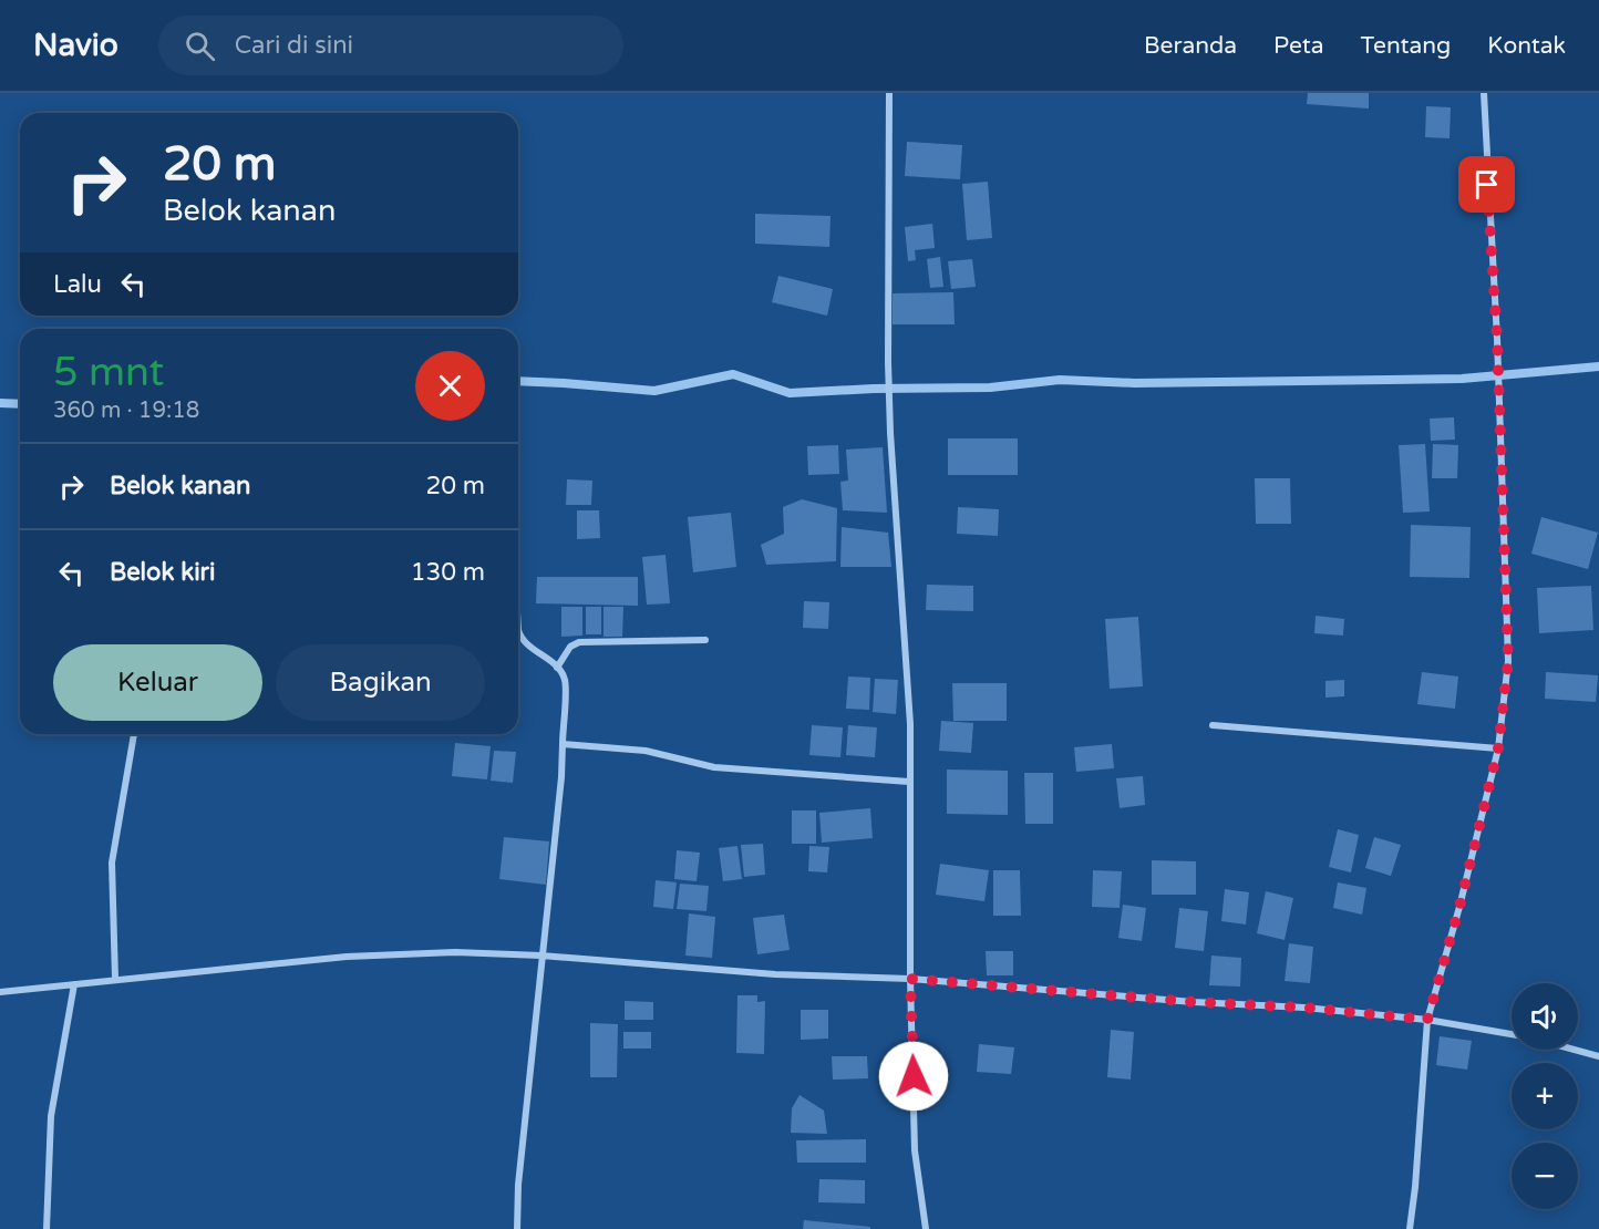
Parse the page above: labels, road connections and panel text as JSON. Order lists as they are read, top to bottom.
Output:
{
  "page": {
    "header": "Navio",
    "search": "Cari di sini",
    "nav": [
      "Beranda",
      "Peta",
      "Tentang",
      "Kontak"
    ],
    "turn": ["20 m", "Belok kanan"],
    "then": "Lalu",
    "heading": ["5 mnt", "360 m · 19:18"],
    "list": [
      {
        "name": "Belok kanan",
        "value": "20 m"
      },
      {
        "name": "Belok kiri",
        "value": "130 m"
      }
    ],
    "buttons": ["Keluar", "Bagikan"],
    "map_buttons": ["+", "−"]
  }
}
